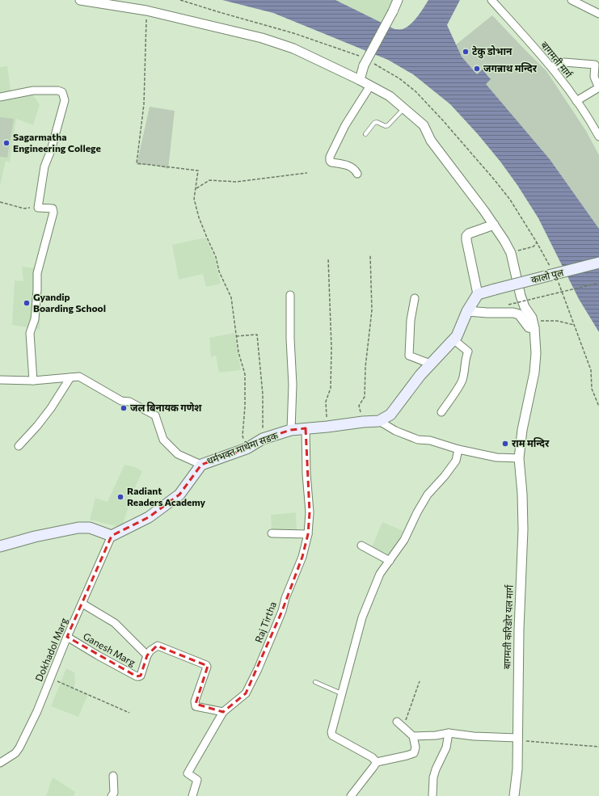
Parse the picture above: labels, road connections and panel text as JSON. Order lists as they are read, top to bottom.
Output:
{
  "streets": {
    "main road": ["कालो पुल", "धर्मभक्त माथेमा सडक"],
    "street": [
      "बागमती मार्ग",
      "Raj Tirtha",
      "बागमती करिडोर यल मार्ग",
      "Dokhadol Marg",
      "Ganesh Marg"
    ]
  },
  "crossings": [
    ["धर्मभक्त माथेमा सडक", "Raj Tirtha"],
    ["धर्मभक्त माथेमा सडक", "Dokhadol Marg"],
    ["Dokhadol Marg", "Ganesh Marg"]
  ],
  "places": [
    "टेकु डोभान",
    "जगन्नाथ मन्दिर",
    "Sagarmatha Engineering College",
    "Gyandip Boarding School",
    "जल बिनायक गणेश",
    "राम मन्दिर",
    "Radiant Readers Academy"
  ]
}
